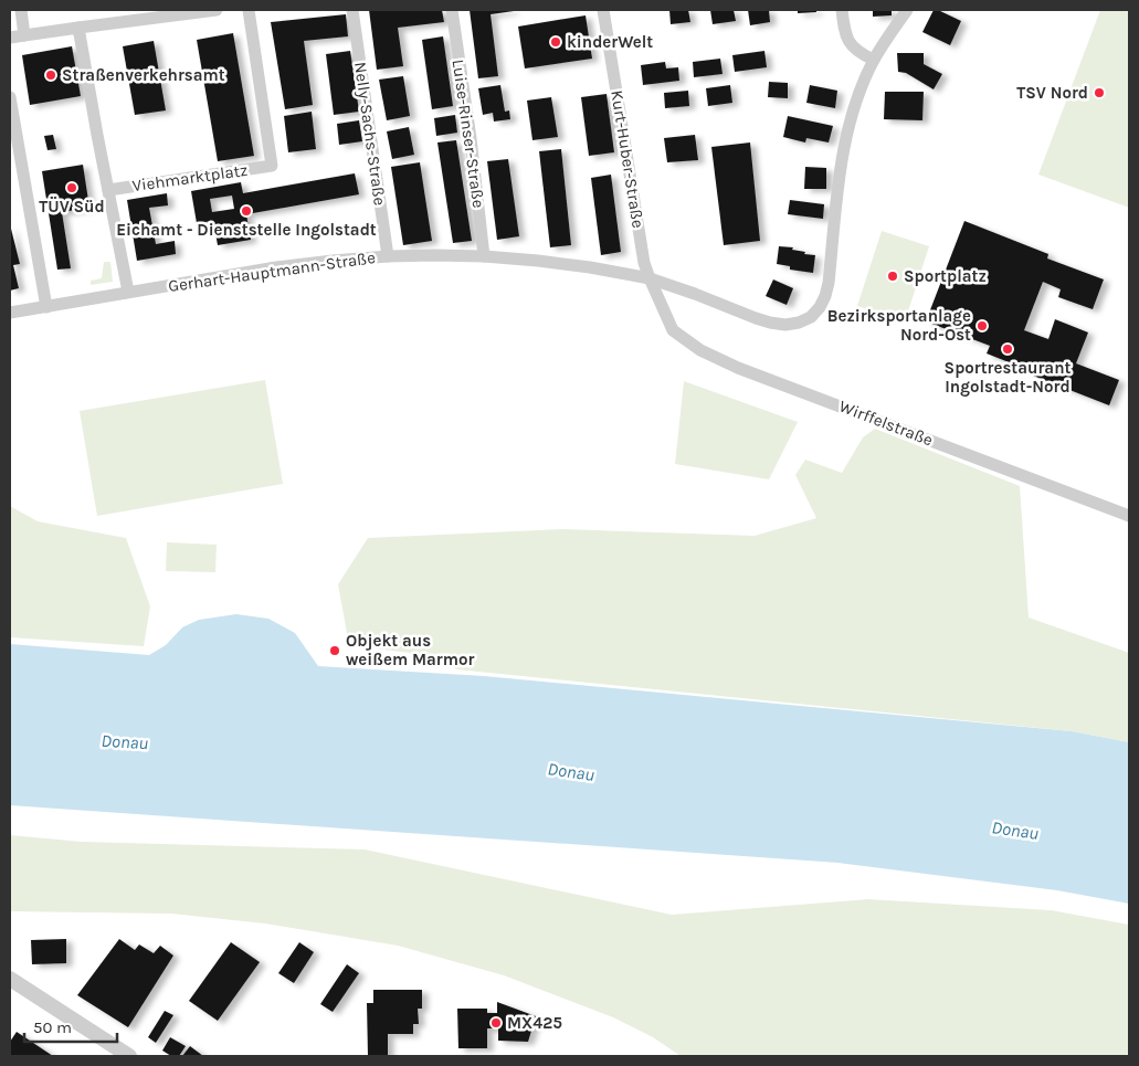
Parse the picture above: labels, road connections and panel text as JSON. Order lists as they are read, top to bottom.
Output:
{
  "streets": {
    "street": [
      "Nelly-Sachs-Straße",
      "Luise-Rinser-Straße",
      "Kurt-Huber-Straße",
      "Viehmarktplatz",
      "Gerhart-Hauptmann-Straße",
      "Wirffelstraße"
    ]
  },
  "crossings": [
    ["Nelly-Sachs-Straße", "Gerhart-Hauptmann-Straße"],
    ["Luise-Rinser-Straße", "Gerhart-Hauptmann-Straße"],
    ["Kurt-Huber-Straße", "Gerhart-Hauptmann-Straße"],
    ["Kurt-Huber-Straße", "Wirffelstraße"],
    ["Viehmarktplatz", "Gerhart-Hauptmann-Straße"]
  ],
  "water": ["Donau"],
  "places": [
    "kinderWelt",
    "Straßenverkehrsamt",
    "TSV Nord",
    "TÜV Süd",
    "Eichamt - Dienststelle Ingolstadt",
    "Sportplatz",
    "Bezirksportanlage Nord-Ost",
    "Sportrestaurant Ingolstadt-Nord",
    "Objekt aus weißem Marmor",
    "MX425"
  ],
  "scale_bar": "50 m"
}
